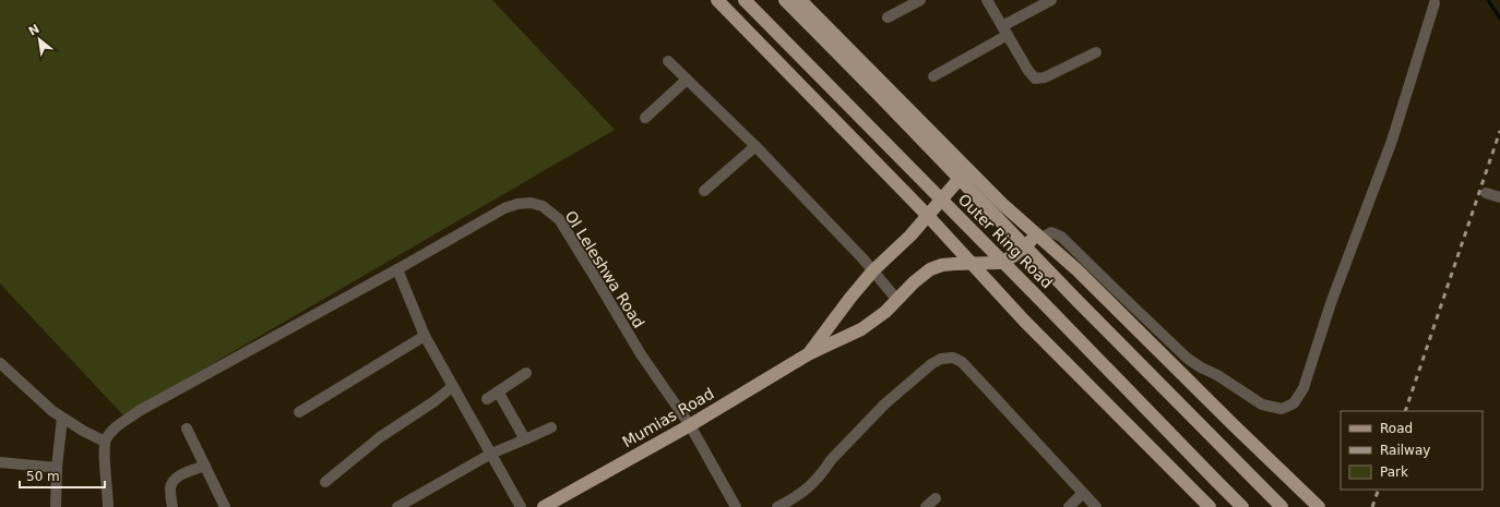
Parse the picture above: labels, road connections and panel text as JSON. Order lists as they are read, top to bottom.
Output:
{
  "streets": {
    "main road": ["Outer Ring Road", "Mumias Road"],
    "street": ["Ol Leleshwa Road"]
  },
  "crossings": [
    ["Outer Ring Road", "Mumias Road"],
    ["Ol Leleshwa Road", "Mumias Road"]
  ],
  "legend": ["Road", "Railway", "Park"],
  "scale_bar": "50 m",
  "north": "top left"
}
